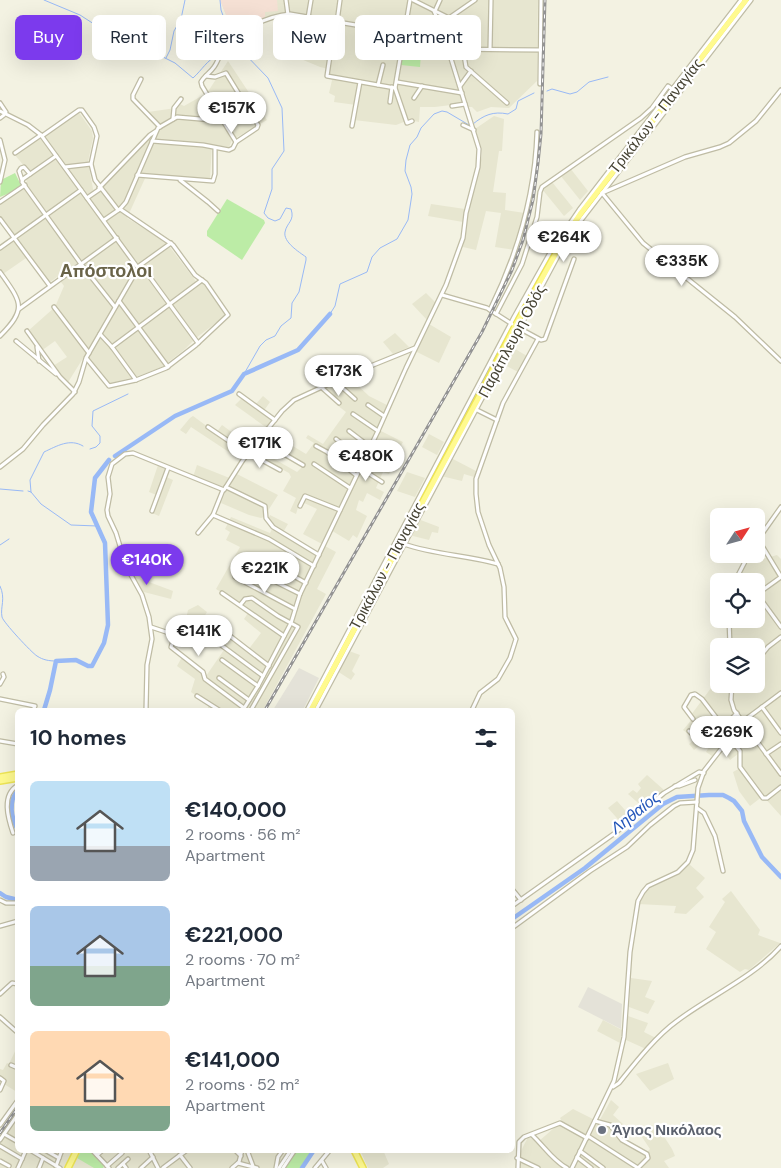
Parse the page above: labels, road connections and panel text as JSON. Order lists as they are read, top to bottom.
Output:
{
  "streets": {
    "main road": ["Τρικάλων - Παναγίας"],
    "street": ["Παράπλευρη Οδός"]
  },
  "crossings": [
    ["Τρικάλων - Παναγίας", "Παράπλευρη Οδός"]
  ],
  "districts": ["Απόστολοι"],
  "water": ["Ληθαίος"],
  "places": ["Άγιος Νικόλαος"],
  "north": "top right",
  "page": {
    "chip": [
      "Buy",
      "Rent",
      "Filters",
      "New",
      "Apartment"
    ],
    "price": [
      "€157K",
      "€264K",
      "€335K",
      "€173K",
      "€171K",
      "€480K",
      "€140K",
      "€221K",
      "€141K",
      "€269K"
    ],
    "heading": "10 homes",
    "list": [
      {
        "name": "€140,000",
        "note": "2 rooms · 56 m² · Apartment"
      },
      {
        "name": "€221,000",
        "note": "2 rooms · 70 m² · Apartment"
      },
      {
        "name": "€141,000",
        "note": "2 rooms · 52 m² · Apartment"
      }
    ]
  }
}
